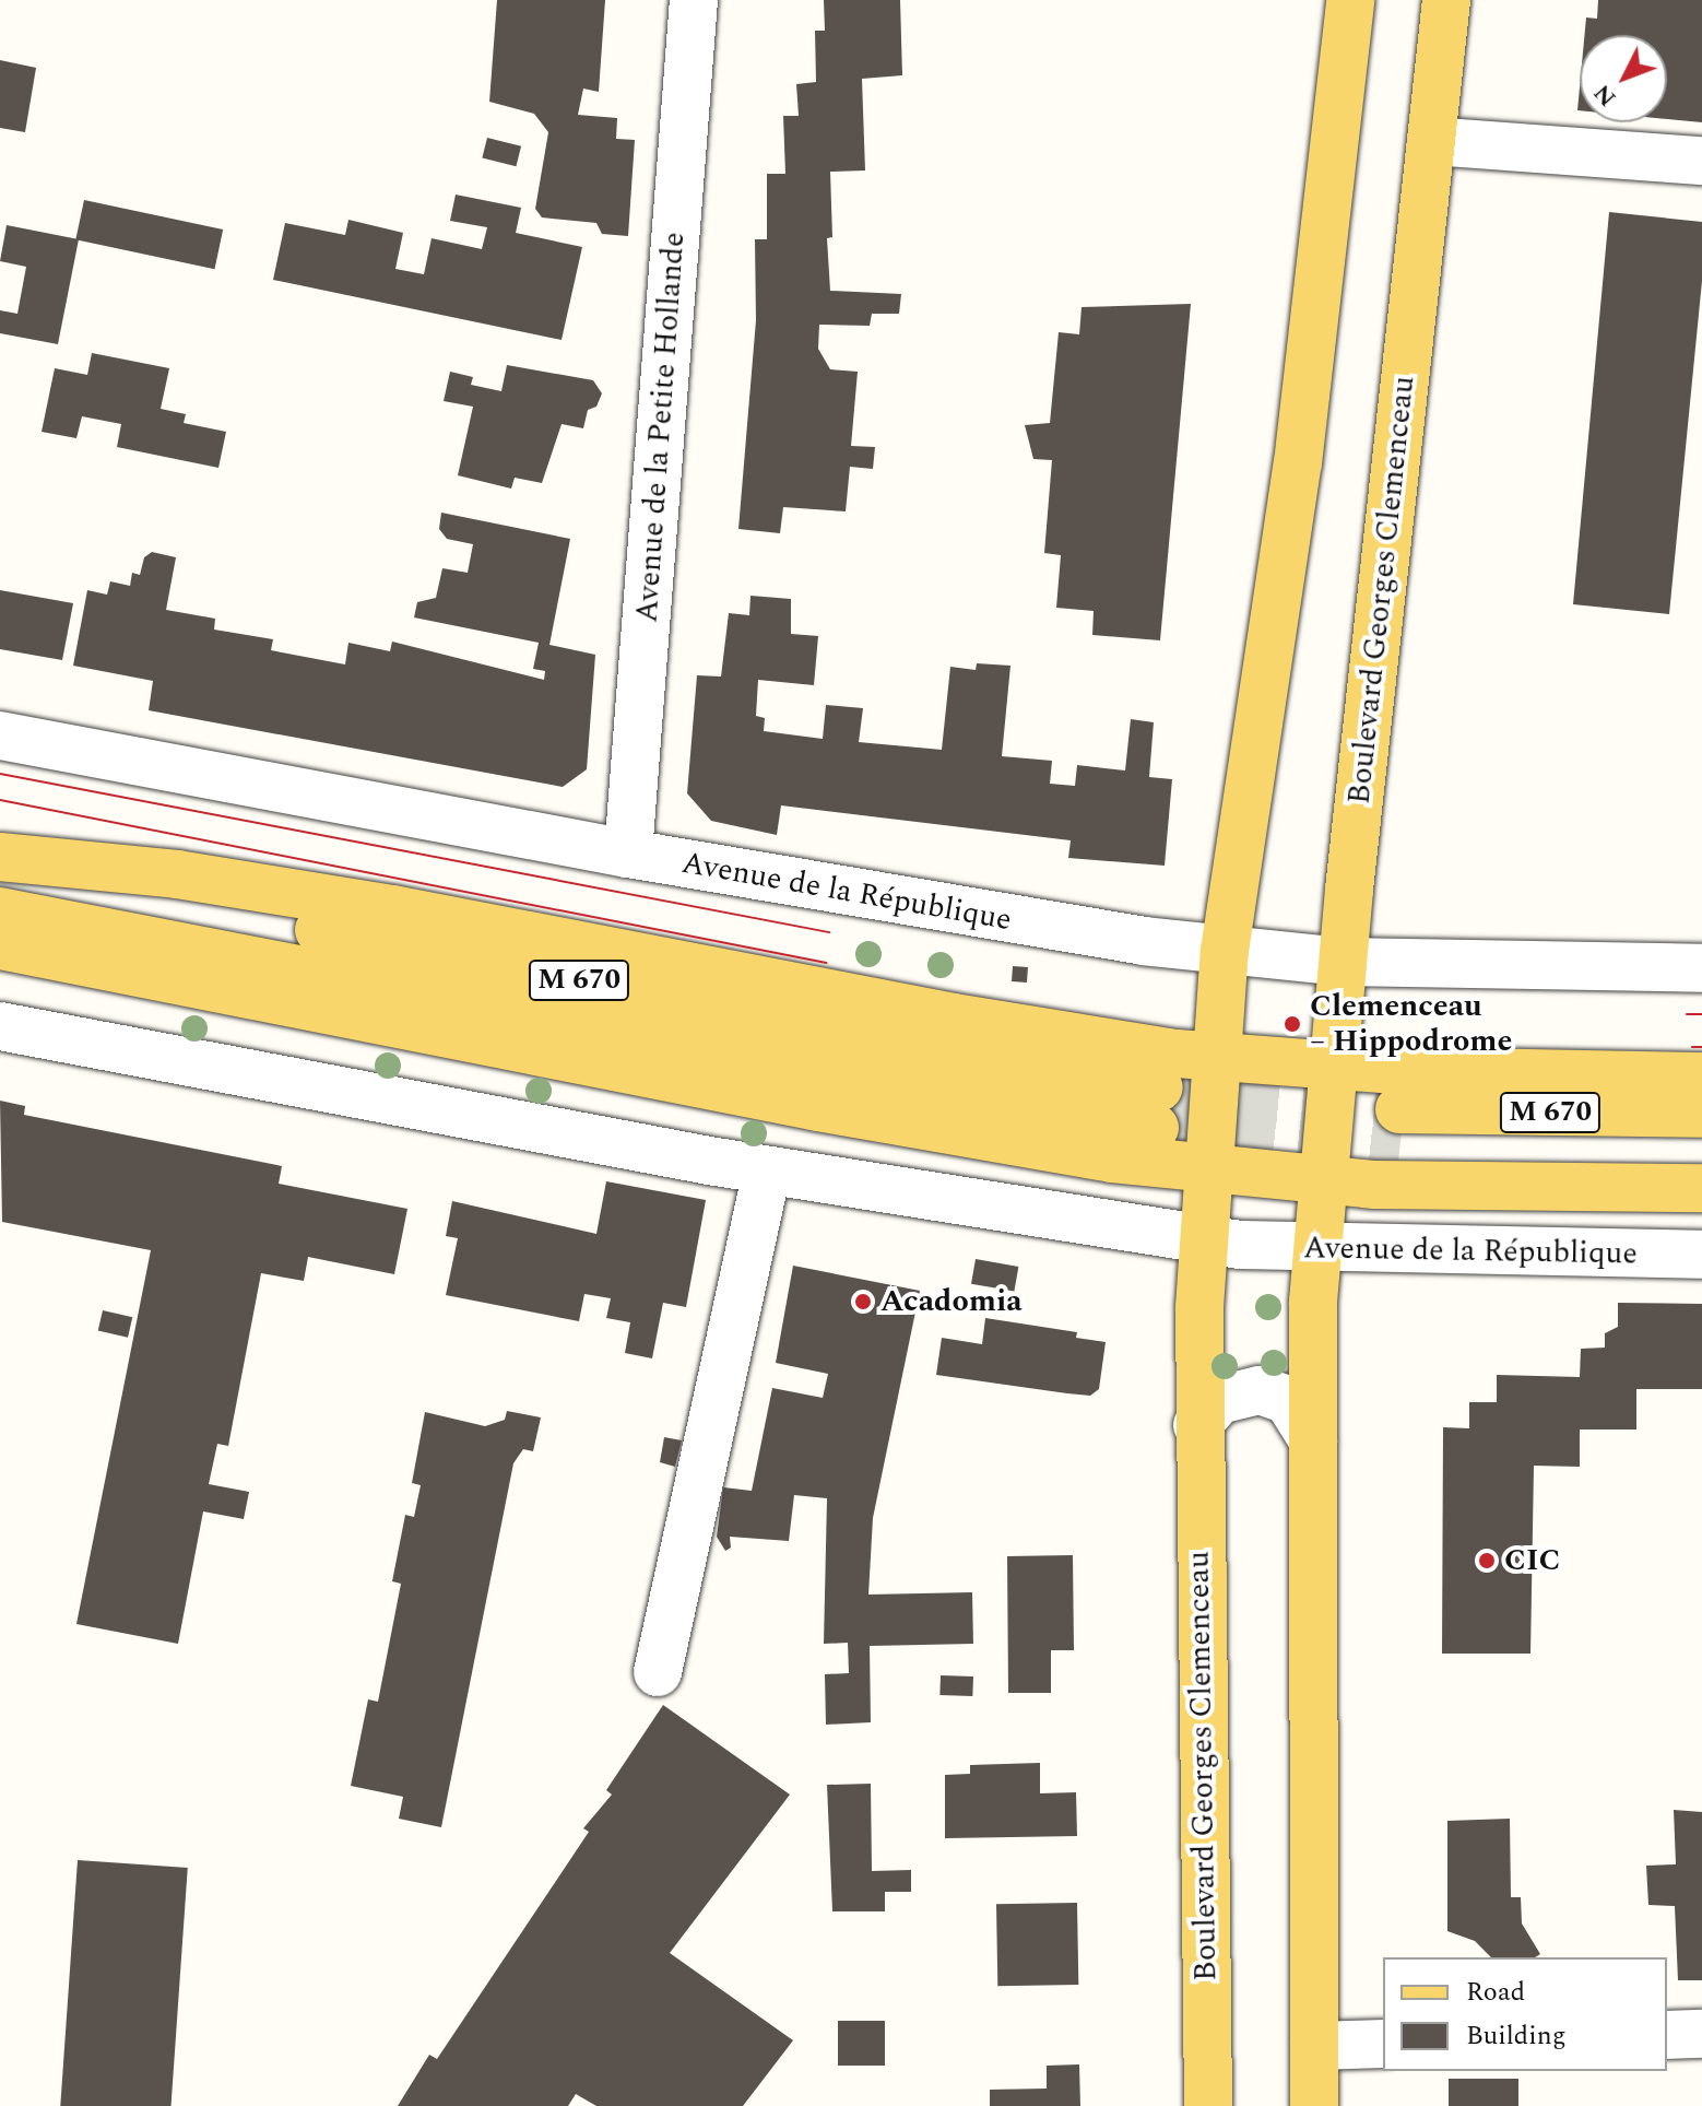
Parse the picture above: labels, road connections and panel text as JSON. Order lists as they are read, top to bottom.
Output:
{
  "streets": {
    "main road": ["Boulevard Georges Clemenceau", "M 670"],
    "street": ["Avenue de la Petite Hollande", "Avenue de la République"]
  },
  "crossings": [
    ["Avenue de la Petite Hollande", "Avenue de la République"],
    ["Boulevard Georges Clemenceau", "Avenue de la République"]
  ],
  "places": ["Clemenceau – Hippodrome", "Acadomia", "CIC"],
  "legend": ["Road", "Building"],
  "north": "bottom left"
}
